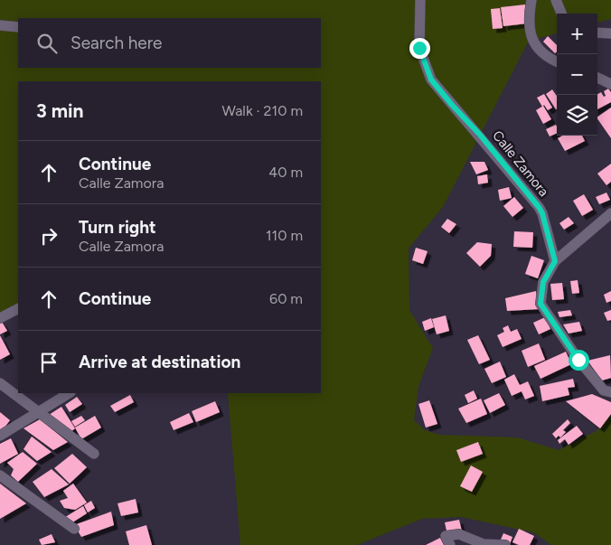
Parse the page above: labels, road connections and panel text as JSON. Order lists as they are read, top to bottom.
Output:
{
  "streets": {
    "street": ["Calle Zamora"]
  },
  "page": {
    "map_buttons": ["+", "−"],
    "search": "Search here",
    "heading": ["3 min", "Walk · 210 m"],
    "list": [
      ["Continue", "Calle Zamora", "40 m"],
      ["Turn right", "Calle Zamora", "110 m"],
      ["Continue", "60 m"],
      "Arrive at destination"
    ]
  }
}
